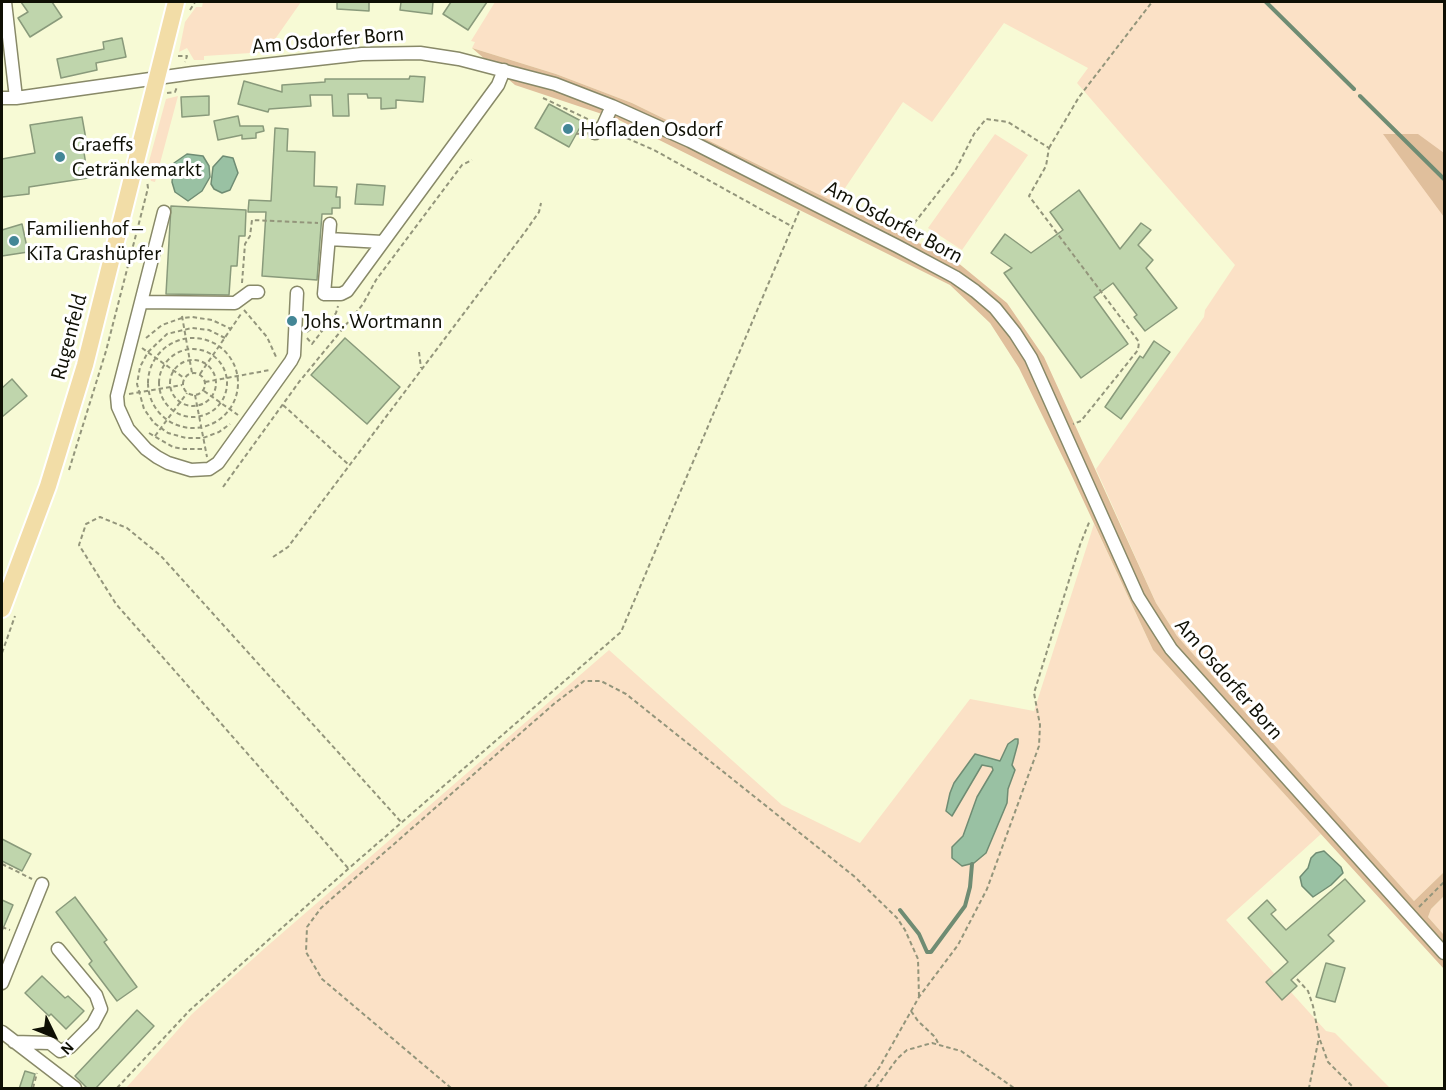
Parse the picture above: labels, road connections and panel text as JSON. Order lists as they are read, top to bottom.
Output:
{
  "streets": {
    "main road": ["Rugenfeld"],
    "street": ["Am Osdorfer Born"]
  },
  "crossings": [
    ["Am Osdorfer Born", "Rugenfeld"]
  ],
  "places": [
    "Hofladen Osdorf",
    "Graeffs Getränkemarkt",
    "Familienhof – KiTa Grashüpfer",
    "Johs. Wortmann"
  ],
  "north": "bottom right"
}
